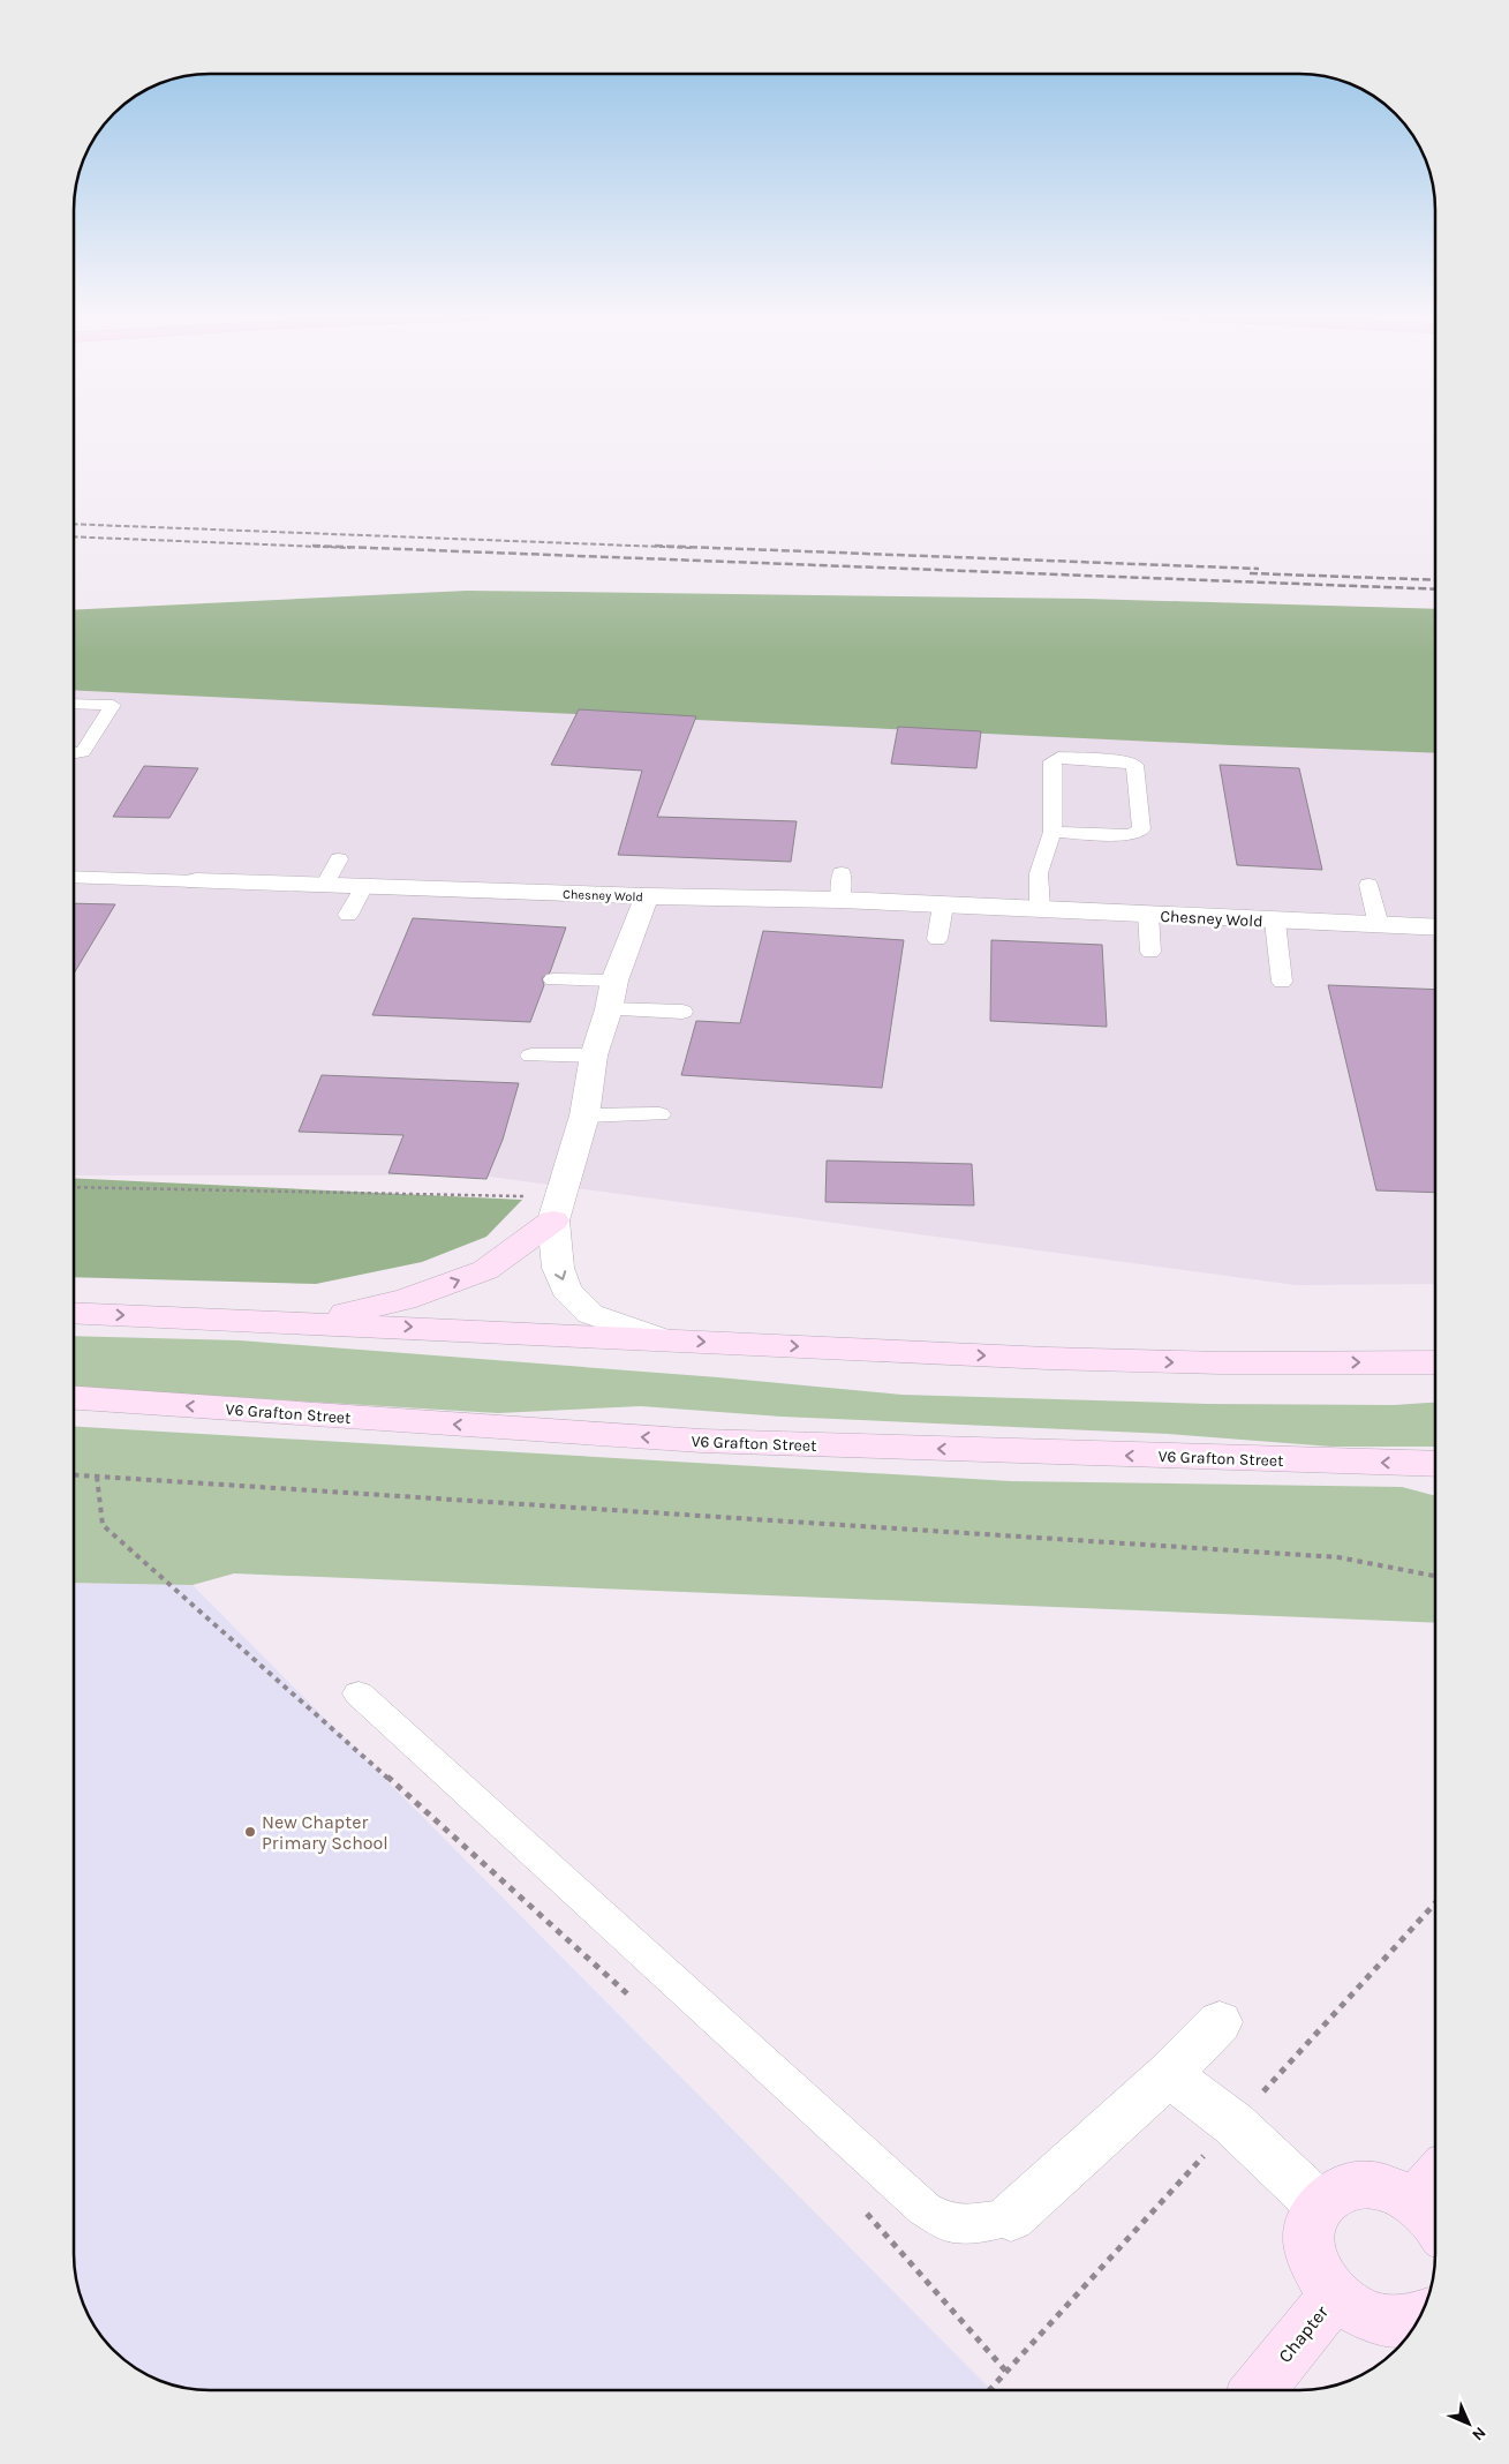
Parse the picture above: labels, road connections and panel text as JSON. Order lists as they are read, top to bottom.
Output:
{
  "streets": {
    "street": ["Chesney Wold", "V6 Grafton Street", "Chapter"]
  },
  "places": ["New Chapter Primary School"],
  "north": "bottom right"
}
